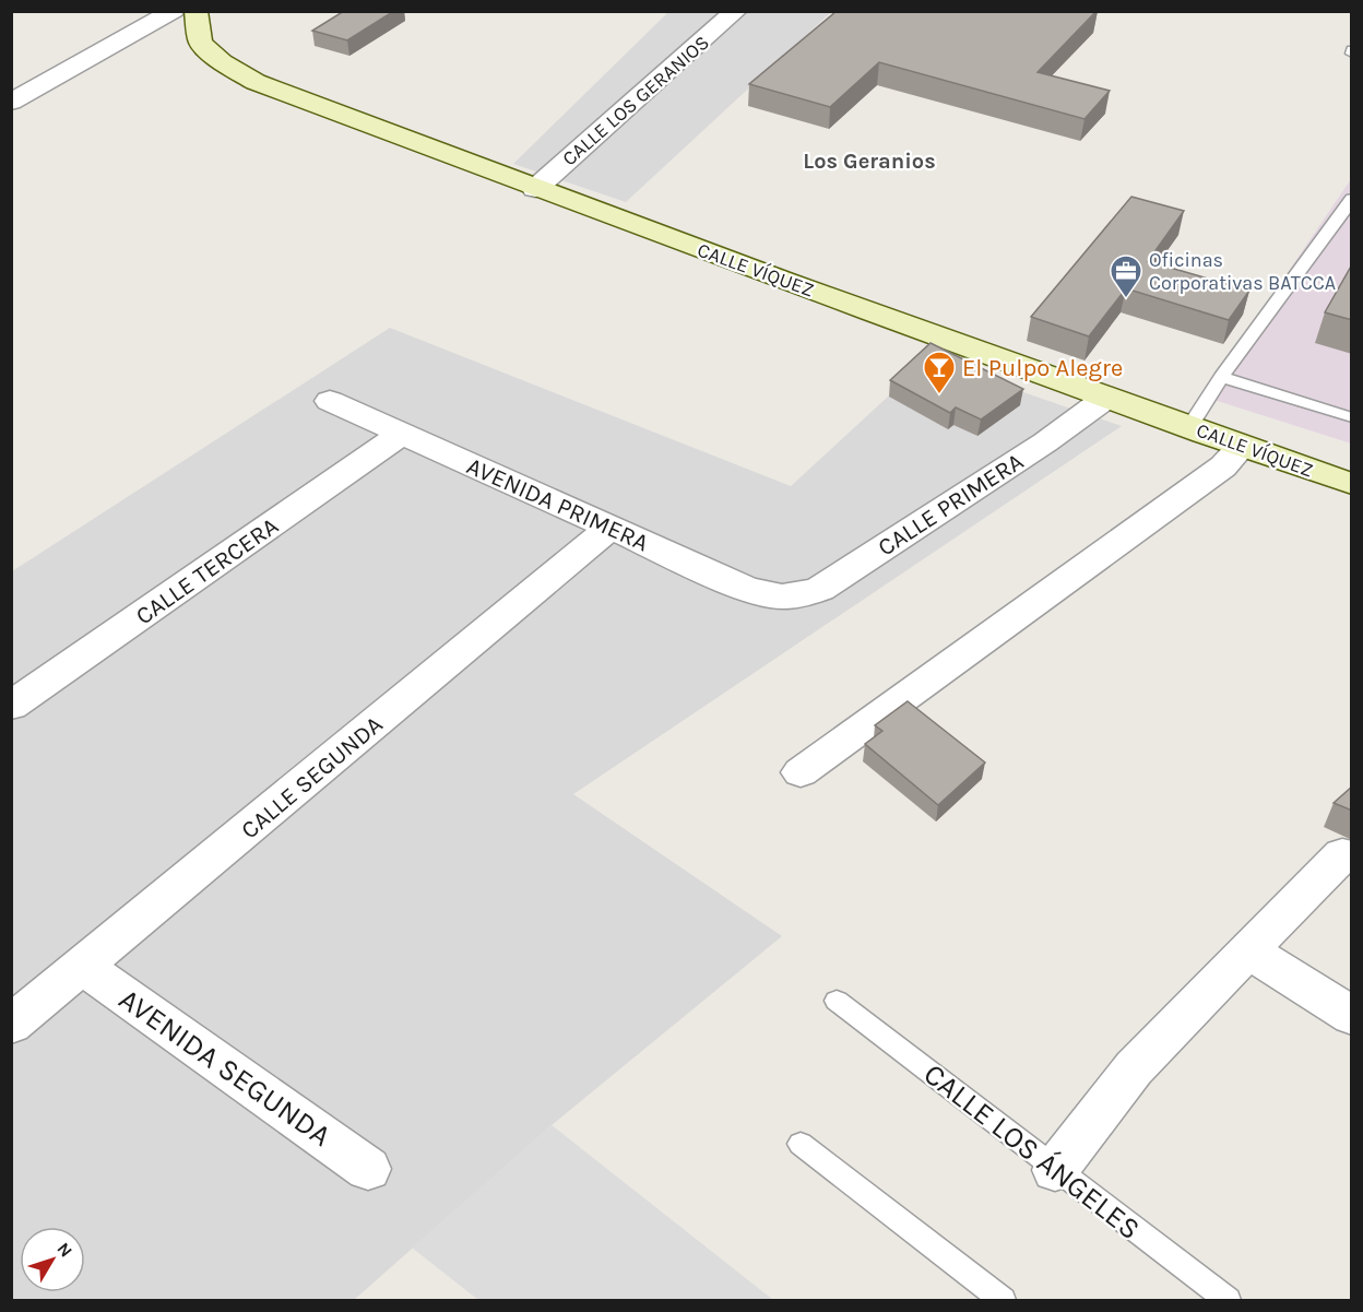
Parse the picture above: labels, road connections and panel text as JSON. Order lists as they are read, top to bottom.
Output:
{
  "streets": {
    "main road": ["CALLE VÍQUEZ"],
    "street": [
      "CALLE LOS GERANIOS",
      "AVENIDA PRIMERA",
      "CALLE PRIMERA",
      "CALLE TERCERA",
      "CALLE SEGUNDA",
      "AVENIDA SEGUNDA"
    ],
    "lane": ["CALLE LOS ÁNGELES"]
  },
  "crossings": [
    ["CALLE LOS GERANIOS", "CALLE VÍQUEZ"],
    ["CALLE VÍQUEZ", "CALLE PRIMERA"],
    ["AVENIDA PRIMERA", "CALLE PRIMERA"],
    ["AVENIDA PRIMERA", "CALLE TERCERA"],
    ["AVENIDA PRIMERA", "CALLE SEGUNDA"],
    ["CALLE SEGUNDA", "AVENIDA SEGUNDA"]
  ],
  "districts": ["Los Geranios"],
  "places": {
    "office": ["Oficinas Corporativas BATCCA"],
    "bar": ["El Pulpo Alegre"]
  },
  "north": "top right"
}
